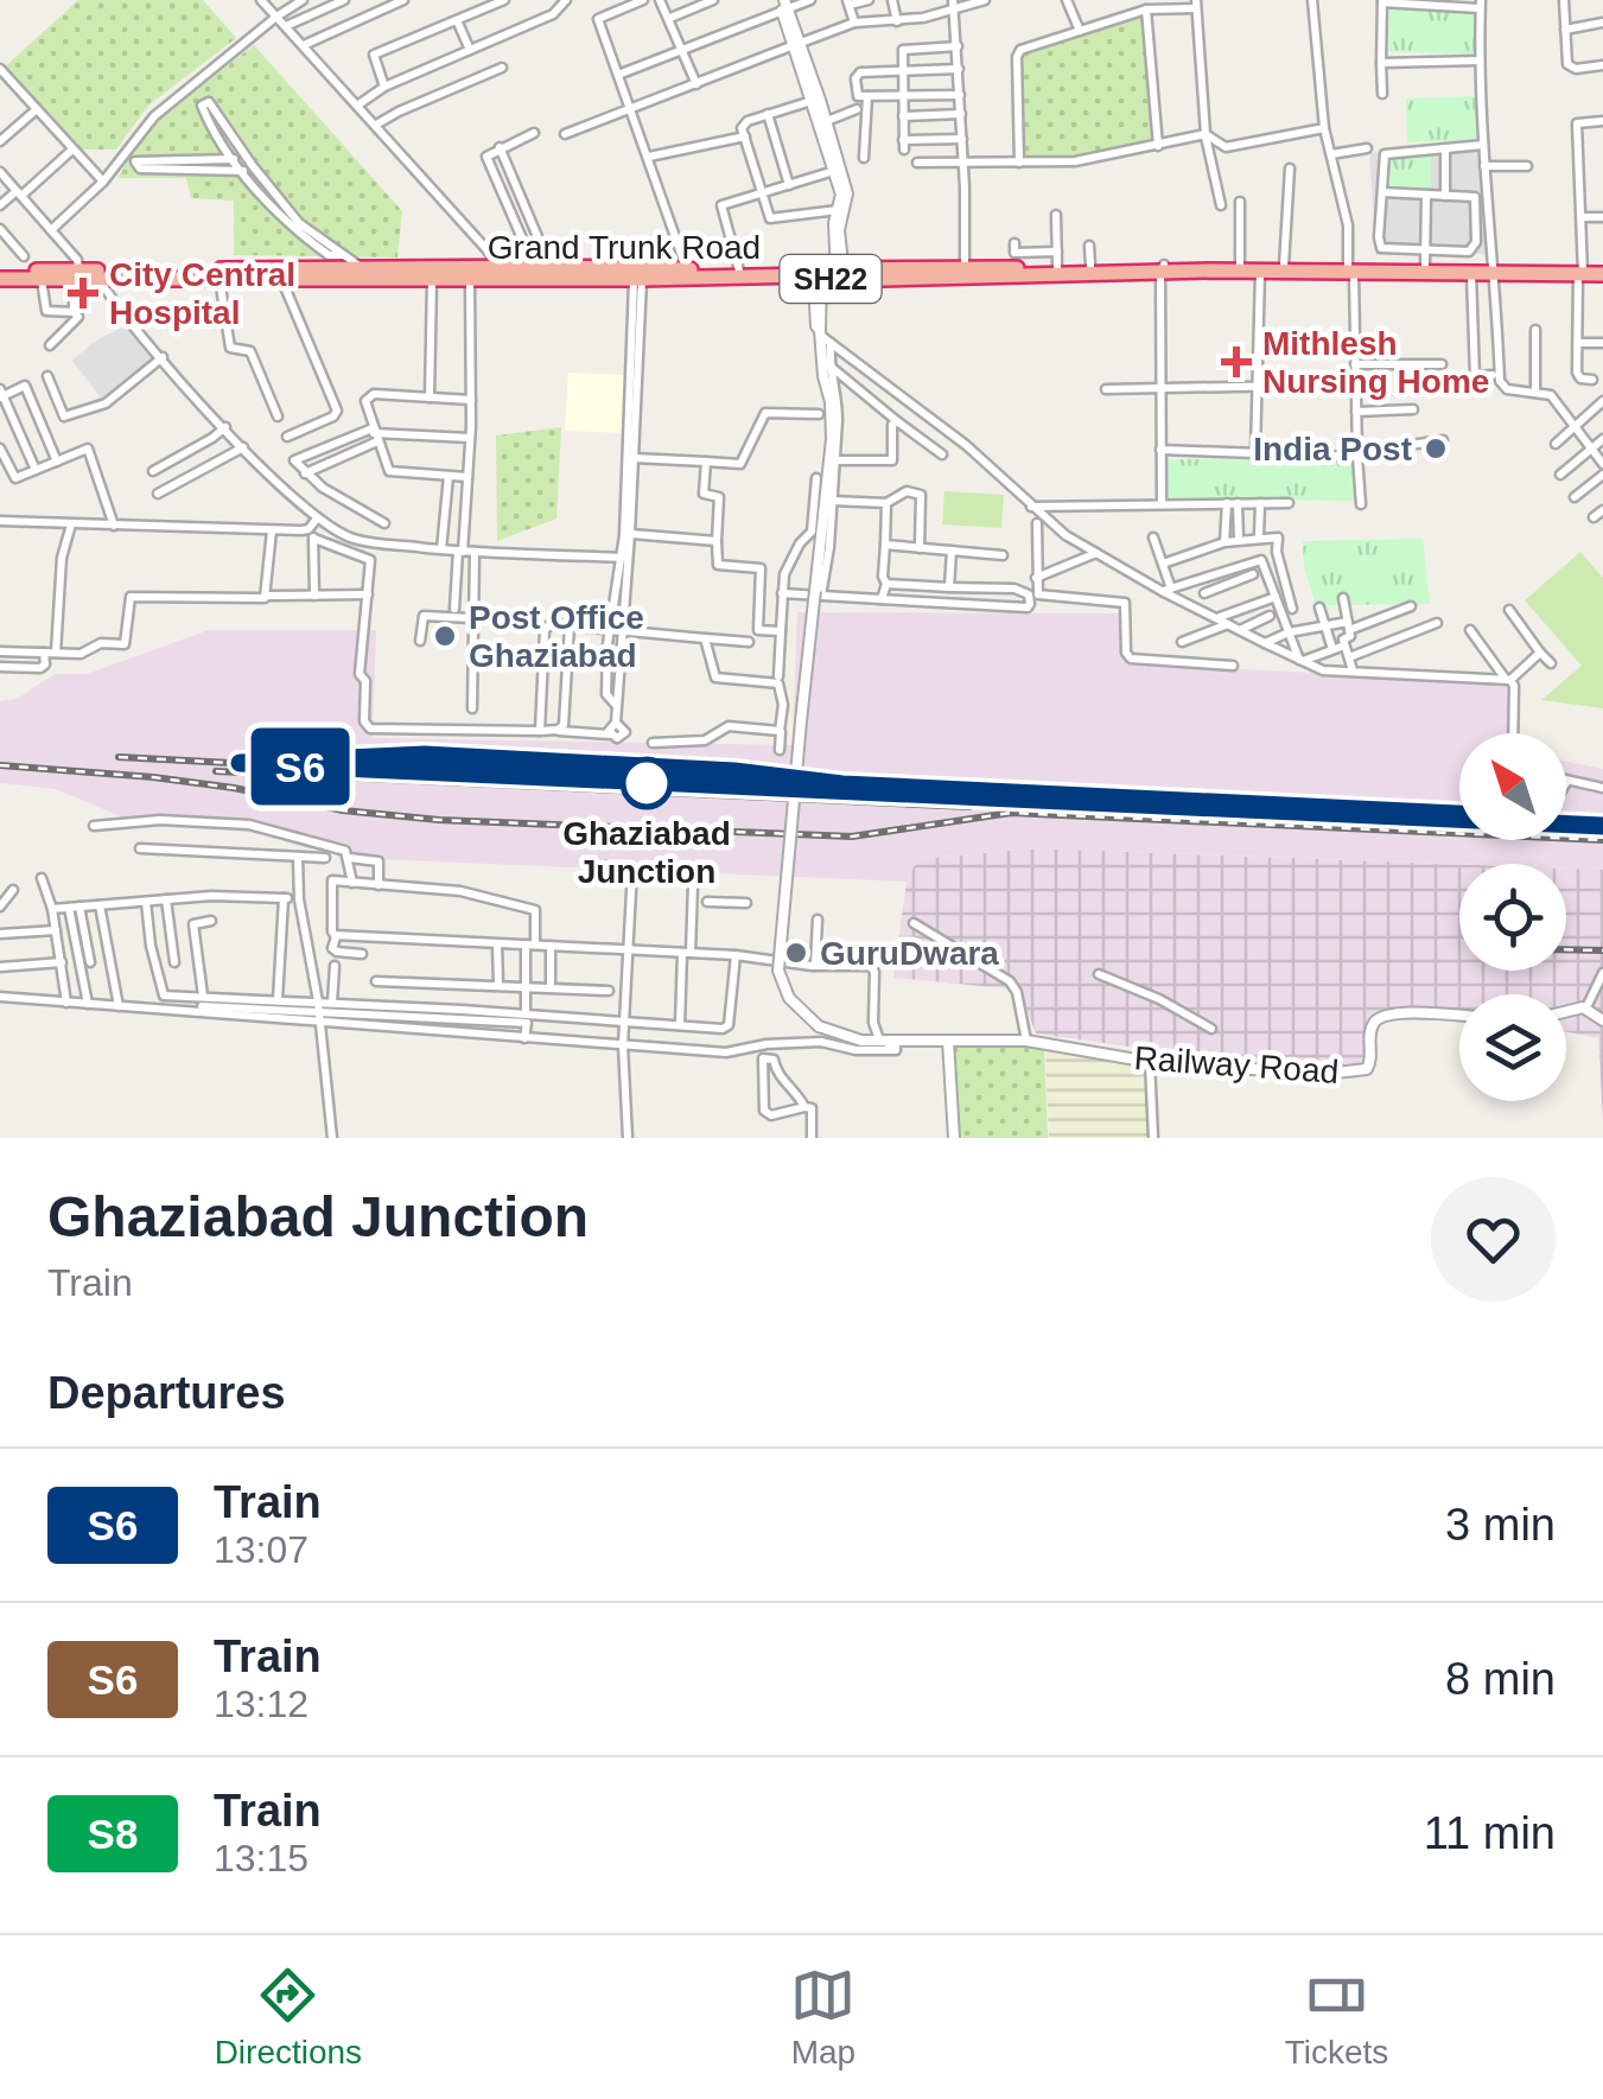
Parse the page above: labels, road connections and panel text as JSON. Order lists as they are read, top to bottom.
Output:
{
  "streets": {
    "highway": ["Grand Trunk Road", "SH22"],
    "street": ["Railway Road"]
  },
  "places": {
    "health": ["City Central Hospital", "Mithlesh Nursing Home"],
    "other": [
      "India Post",
      "Post Office Ghaziabad",
      "Ghaziabad Junction",
      "GuruDwara"
    ]
  },
  "north": "top left",
  "page": {
    "on_map": "S6",
    "heading": [
      ["Ghaziabad Junction", "Train"],
      "Departures"
    ],
    "list": [
      {
        "mark": "S6",
        "name": "Train",
        "note": "13:07",
        "value": "3 min"
      },
      {
        "mark": "S6",
        "name": "Train",
        "note": "13:12",
        "value": "8 min"
      },
      {
        "mark": "S8",
        "name": "Train",
        "note": "13:15",
        "value": "11 min"
      }
    ],
    "tabs": ["Directions", "Map", "Tickets"]
  }
}
